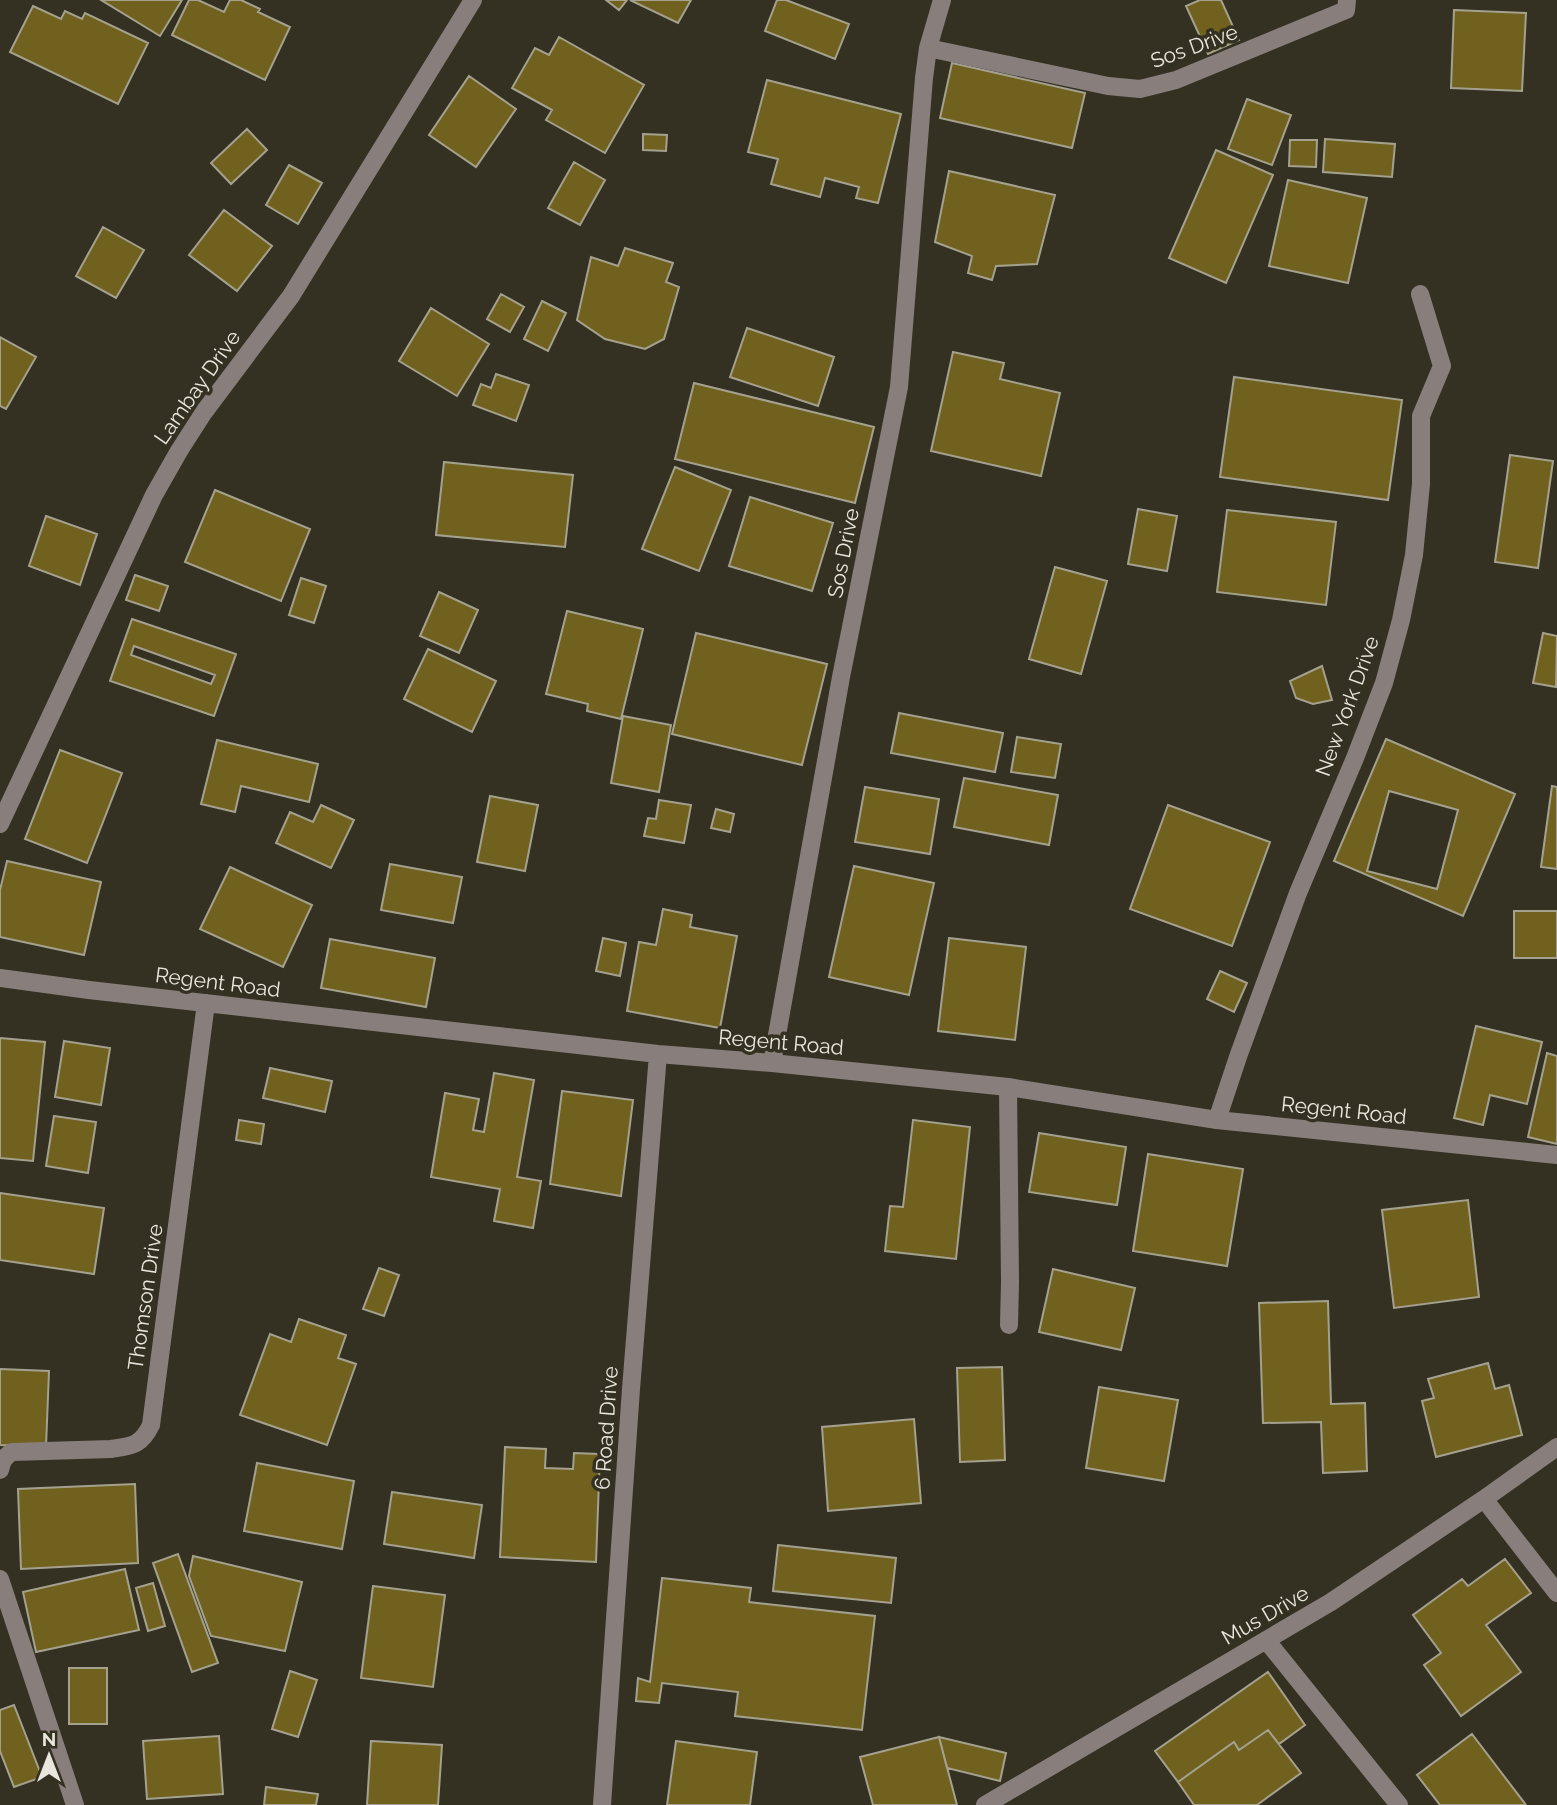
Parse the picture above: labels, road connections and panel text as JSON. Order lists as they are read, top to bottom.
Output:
{
  "streets": {
    "street": [
      "Sos Drive",
      "Lambay Drive",
      "New York Drive",
      "Regent Road",
      "Thomson Drive",
      "6 Road Drive",
      "Mus Drive"
    ]
  },
  "crossings": [
    ["Sos Drive", "Regent Road"],
    ["New York Drive", "Regent Road"],
    ["Regent Road", "Thomson Drive"],
    ["Regent Road", "6 Road Drive"]
  ],
  "north": "top"
}
